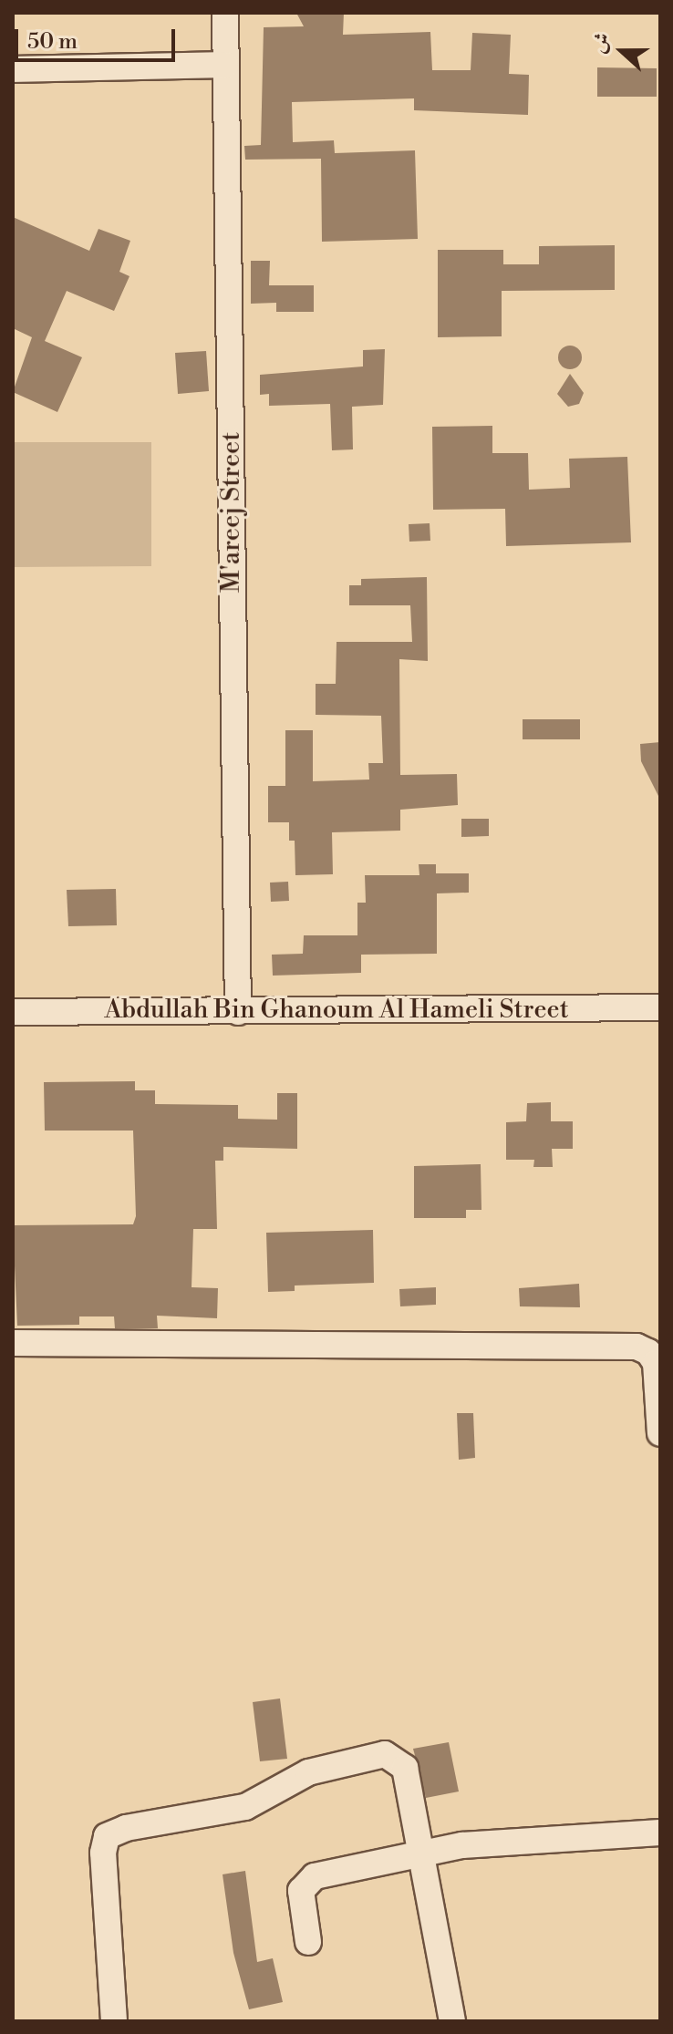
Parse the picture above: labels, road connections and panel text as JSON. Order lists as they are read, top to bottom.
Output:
{
  "streets": {
    "street": ["M'areej Street", "Abdullah Bin Ghanoum Al Hameli Street"]
  },
  "crossings": [
    ["M'areej Street", "Abdullah Bin Ghanoum Al Hameli Street"]
  ],
  "scale_bar": "50 m",
  "north": "left"
}
